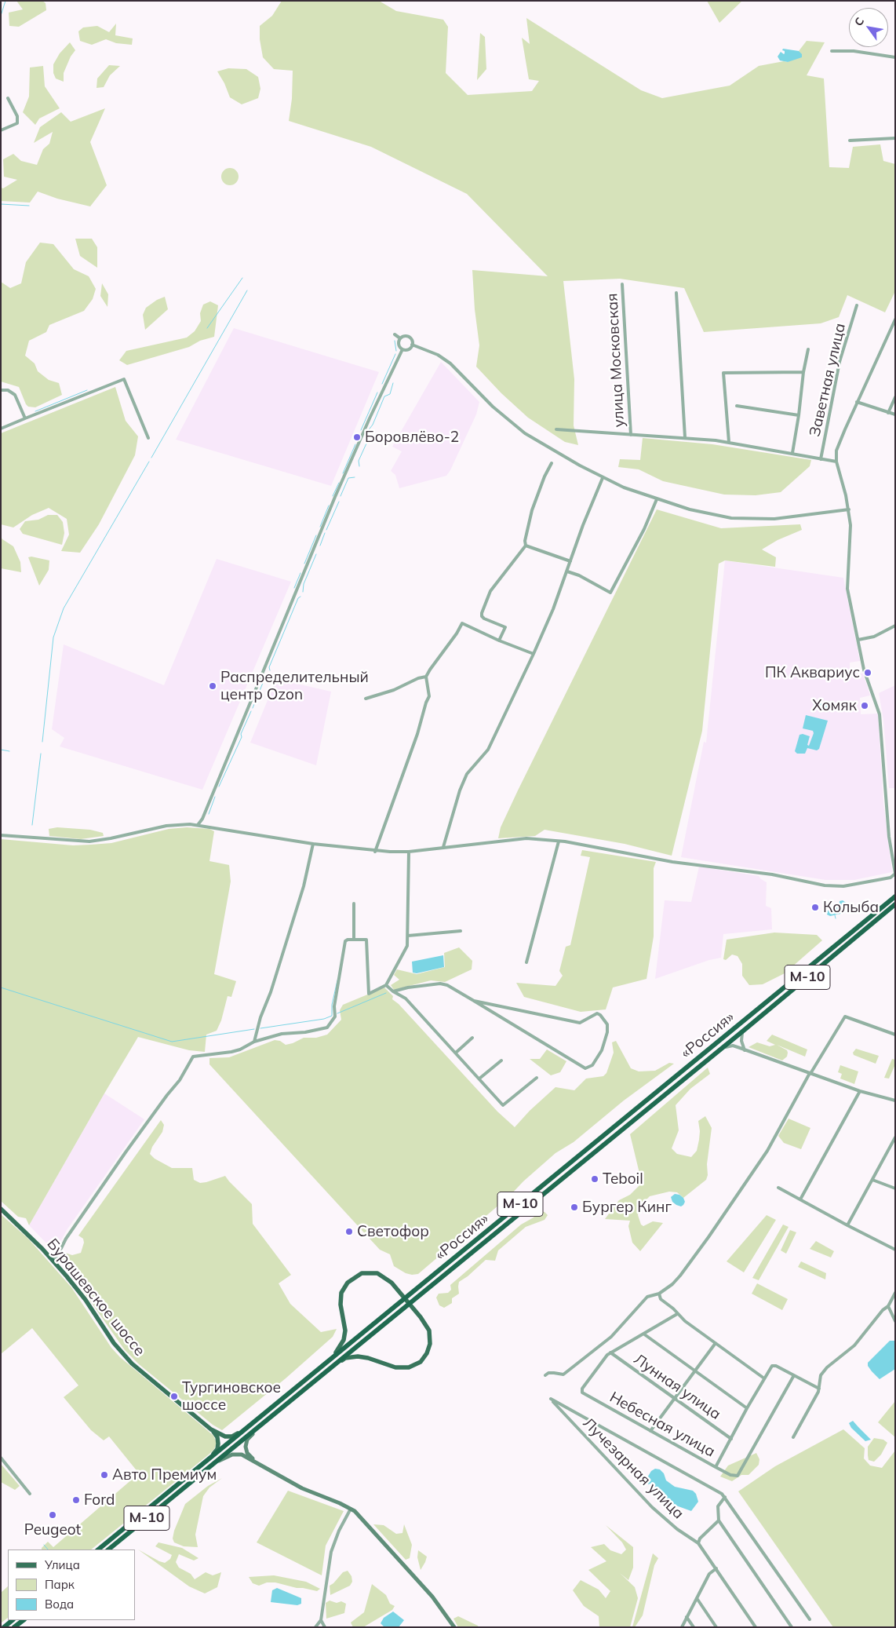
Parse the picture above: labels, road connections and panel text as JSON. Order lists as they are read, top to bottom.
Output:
{
  "streets": {
    "highway": ["М-10", "«Россия»"],
    "main road": ["Бурашевское шоссе"],
    "street": [
      "улица Московская",
      "Заветная улица",
      "Лунная улица",
      "Небесная улица",
      "Лучезарная улица"
    ]
  },
  "crossings": [
    ["«Россия»", "Бурашевское шоссе"],
    ["Лунная улица", "Небесная улица"]
  ],
  "places": [
    "Боровлёво-2",
    "ПК Аквариус",
    "Распределительный центр Ozon",
    "Хомяк",
    "Колыба",
    "Teboil",
    "Бургер Кинг",
    "Светофор",
    "Тургиновское шоссе",
    "Авто Премиум",
    "Ford",
    "Peugeot"
  ],
  "legend": ["Улица", "Парк", "Вода"],
  "north": "top left"
}
